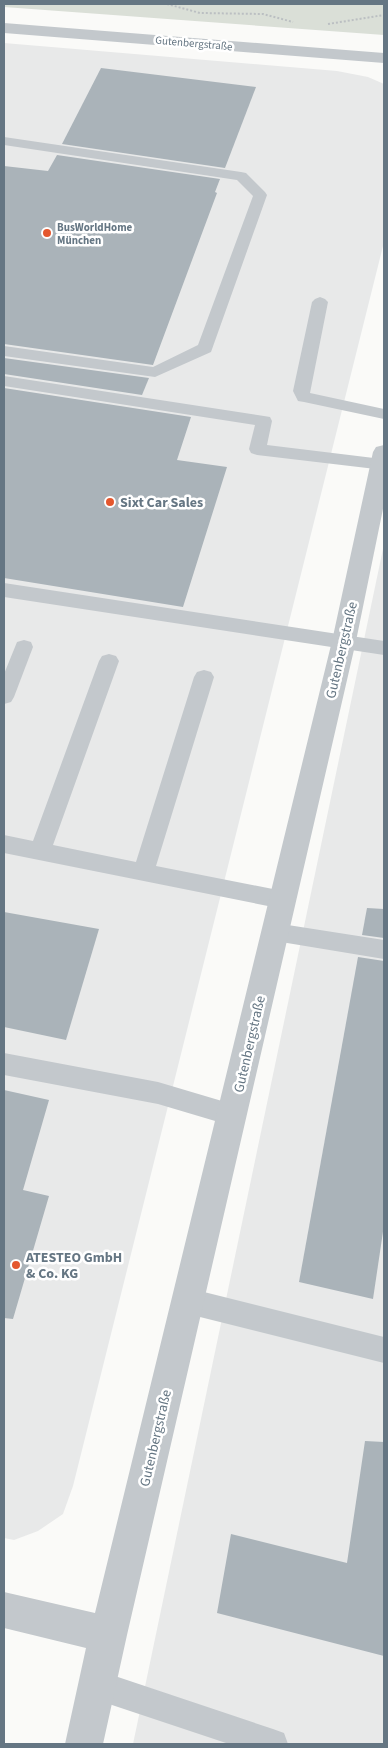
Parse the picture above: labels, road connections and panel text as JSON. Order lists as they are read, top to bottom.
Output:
{
  "streets": {
    "street": ["Gutenbergstraße"]
  },
  "places": ["BusWorldHome München", "Sixt Car Sales", "ATESTEO GmbH & Co. KG"]
}
